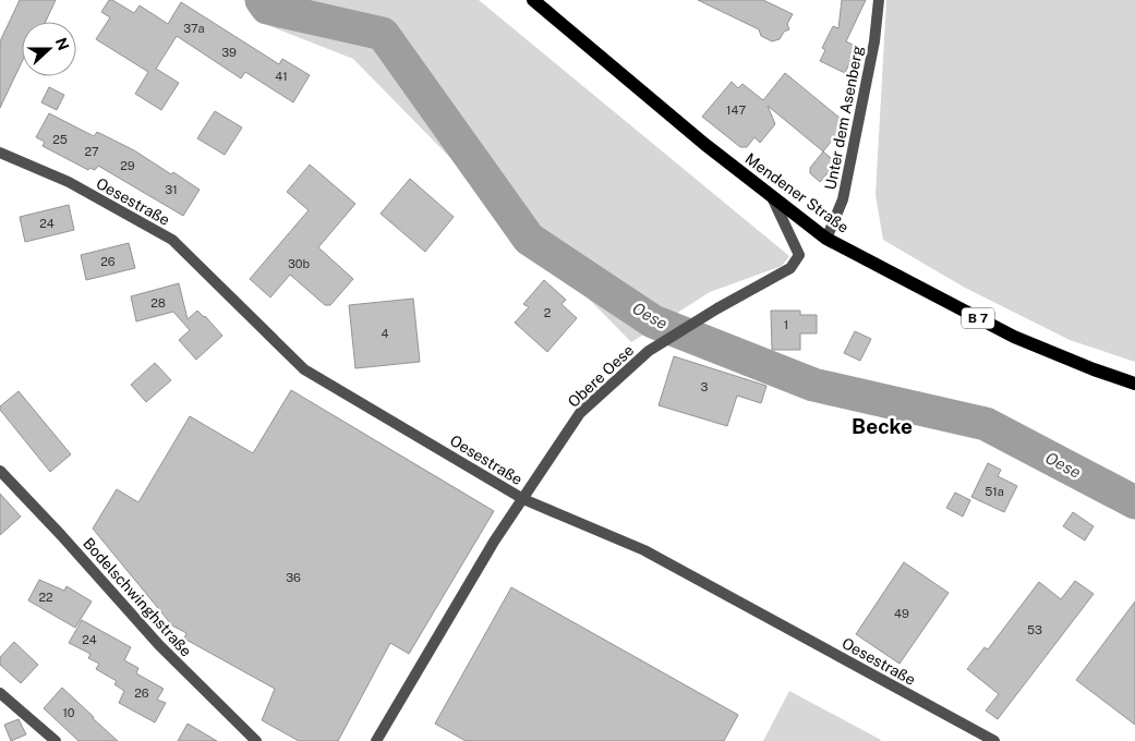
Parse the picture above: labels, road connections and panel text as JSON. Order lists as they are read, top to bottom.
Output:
{
  "streets": {
    "main road": ["Mendener Straße", "B 7"],
    "street": [
      "Unter dem Asenberg",
      "Oesestraße",
      "Obere Oese",
      "Bodelschwinghstraße"
    ]
  },
  "crossings": [
    ["Unter dem Asenberg", "Mendener Straße"],
    ["Mendener Straße", "Obere Oese"],
    ["Oesestraße", "Obere Oese"]
  ],
  "districts": ["Becke"],
  "water": ["Oese"],
  "house_numbers": [
    "37a",
    "39",
    "41",
    "147",
    "25",
    "27",
    "29",
    "31",
    "24",
    "26",
    "30b",
    "28",
    "2",
    "1",
    "4",
    "3",
    "51a",
    "36",
    "22",
    "49",
    "53",
    "24",
    "26",
    "10"
  ],
  "north": "right"
}
